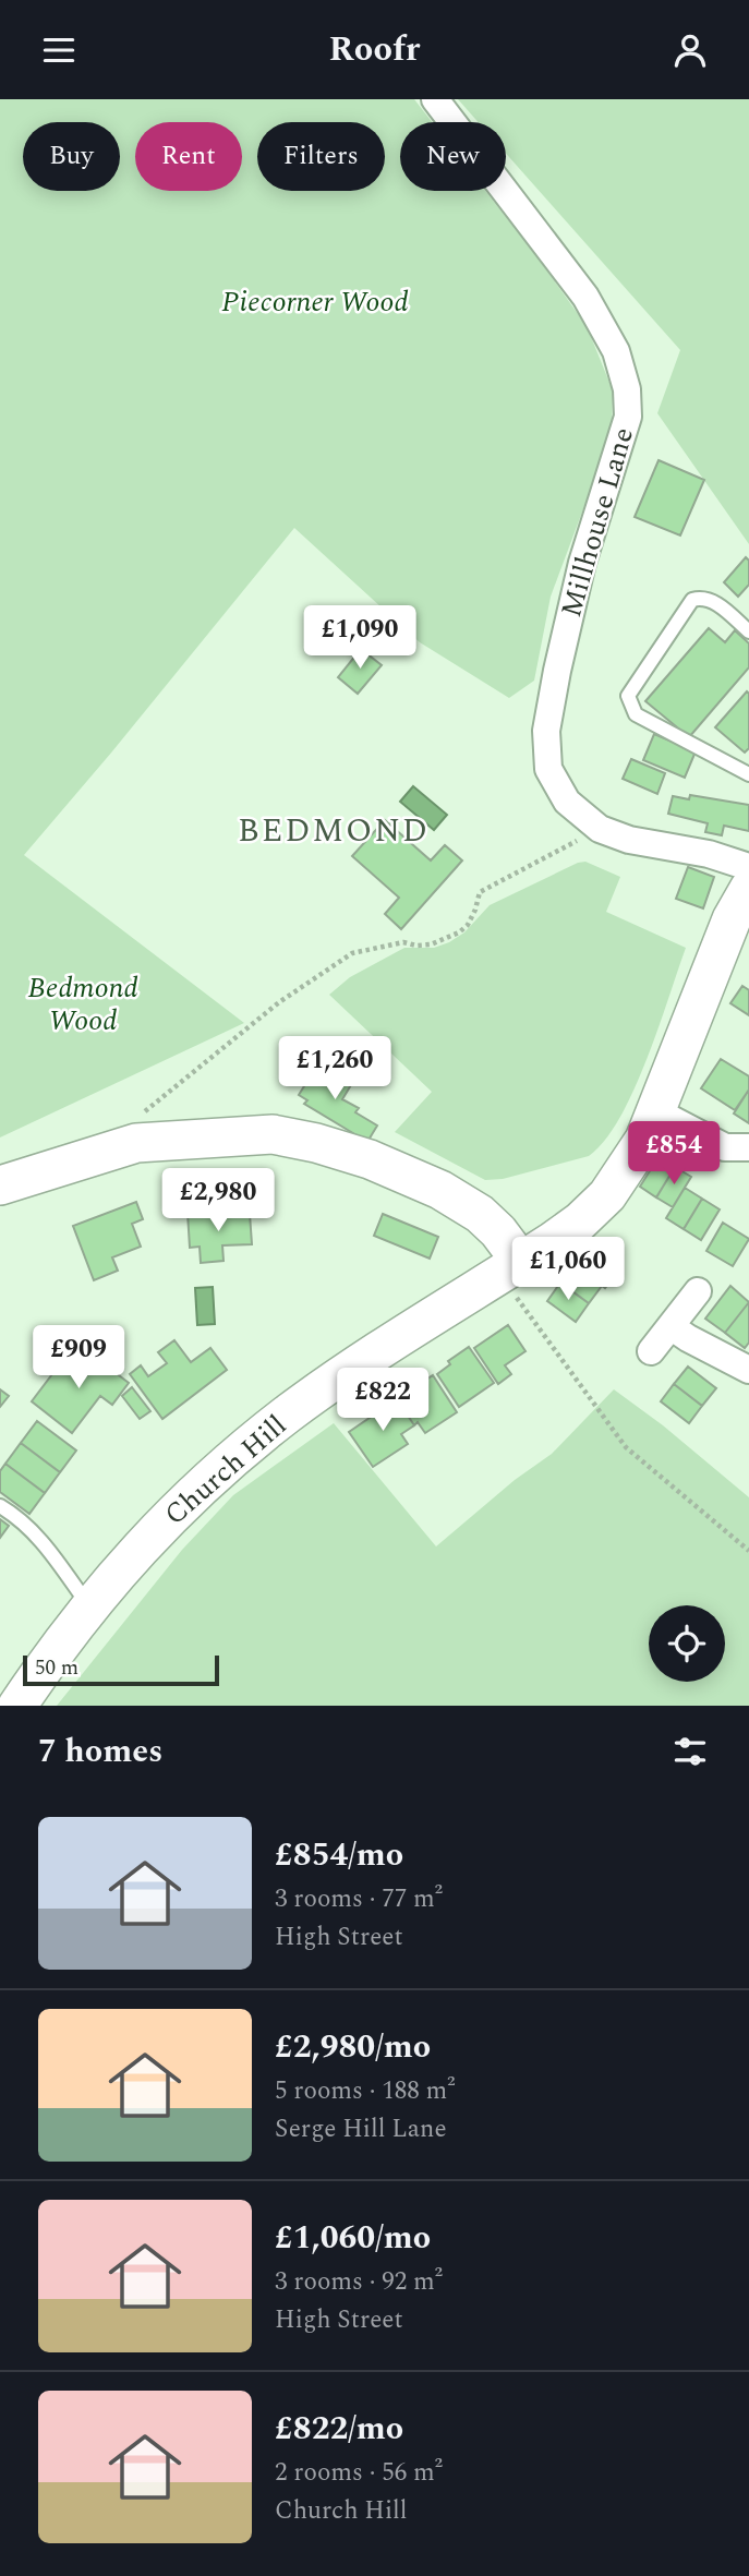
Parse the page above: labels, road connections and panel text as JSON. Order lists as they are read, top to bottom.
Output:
{
  "streets": {
    "street": ["Millhouse Lane", "Church Hill"]
  },
  "districts": ["BEDMOND"],
  "parks": ["Piecorner Wood", "Bedmond Wood"],
  "scale_bar": "50 m",
  "page": {
    "header": "Roofr",
    "chip": [
      "Buy",
      "Rent",
      "Filters",
      "New"
    ],
    "price": [
      "£1,090",
      "£1,260",
      "£854",
      "£2,980",
      "£1,060",
      "£909",
      "£822"
    ],
    "scale": "50 m",
    "heading": "7 homes",
    "list": [
      {
        "name": "£854/mo",
        "note": "3 rooms · 77 m² · High Street"
      },
      {
        "name": "£2,980/mo",
        "note": "5 rooms · 188 m² · Serge Hill Lane"
      },
      {
        "name": "£1,060/mo",
        "note": "3 rooms · 92 m² · High Street"
      },
      {
        "name": "£822/mo",
        "note": "2 rooms · 56 m² · Church Hill"
      }
    ]
  }
}
